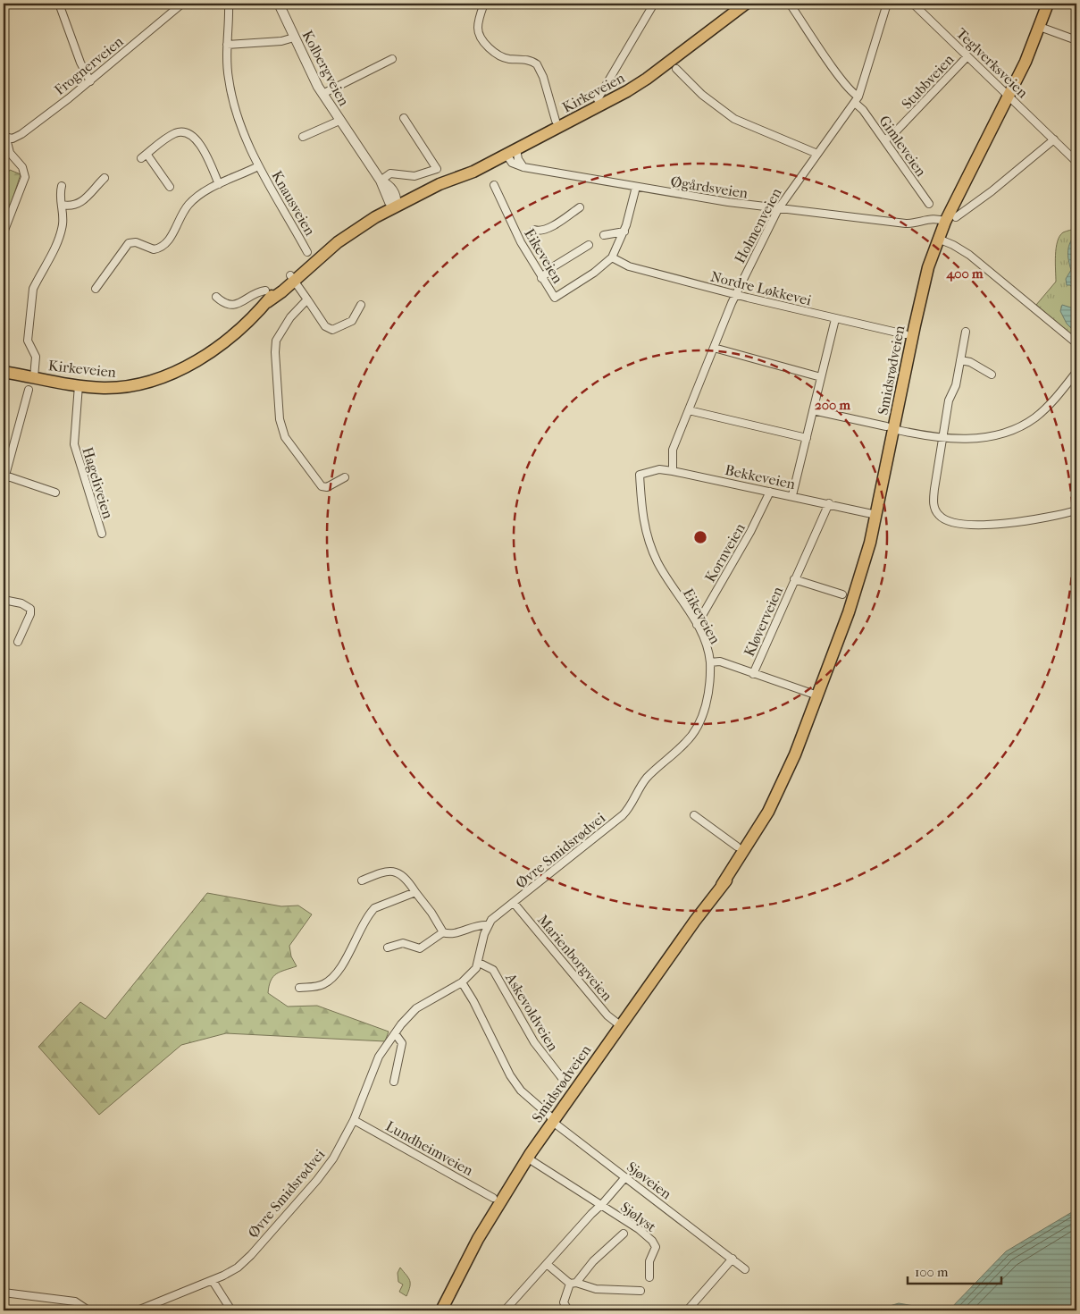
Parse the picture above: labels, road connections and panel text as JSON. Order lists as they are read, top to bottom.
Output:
{
  "streets": {
    "main road": ["Kirkeveien", "Smidsrødveien"],
    "street": [
      "Teglverksveien",
      "Frognerveien",
      "Kolbergveien",
      "Stubbveien",
      "Gimleveien",
      "Øgårdsveien",
      "Knausveien",
      "Holmenveien",
      "Eikeveien",
      "Nordre Løkkevei",
      "Bekkeveien",
      "Hageliveien",
      "Kornveien",
      "Kløverveien",
      "Øvre Smidsrødvei",
      "Marienborgveien",
      "Askevoldveien",
      "Lundheimveien",
      "Sjøveien",
      "Sjølyst"
    ]
  },
  "crossings": [
    ["Teglverksveien", "Stubbveien"],
    ["Teglverksveien", "Smidsrødveien"],
    ["Kolbergveien", "Kirkeveien"],
    ["Stubbveien", "Gimleveien"],
    ["Kirkeveien", "Øgårdsveien"],
    ["Kirkeveien", "Hageliveien"],
    ["Gimleveien", "Holmenveien"],
    ["Øgårdsveien", "Holmenveien"],
    ["Øgårdsveien", "Eikeveien"],
    ["Øgårdsveien", "Smidsrødveien"],
    ["Holmenveien", "Nordre Løkkevei"],
    ["Holmenveien", "Bekkeveien"],
    ["Eikeveien", "Nordre Løkkevei"],
    ["Eikeveien", "Smidsrødveien"],
    ["Eikeveien", "Bekkeveien"],
    ["Eikeveien", "Kornveien"],
    ["Eikeveien", "Kløverveien"],
    ["Eikeveien", "Øvre Smidsrødvei"],
    ["Smidsrødveien", "Bekkeveien"],
    ["Smidsrødveien", "Marienborgveien"],
    ["Smidsrødveien", "Sjøveien"],
    ["Bekkeveien", "Kornveien"],
    ["Bekkeveien", "Kløverveien"],
    ["Øvre Smidsrødvei", "Marienborgveien"],
    ["Øvre Smidsrødvei", "Askevoldveien"],
    ["Øvre Smidsrødvei", "Lundheimveien"],
    ["Øvre Smidsrødvei", "Sjøveien"],
    ["Sjøveien", "Sjølyst"]
  ],
  "scale_bar": "100 m",
  "rings": ["400 m", "200 m"]
}
